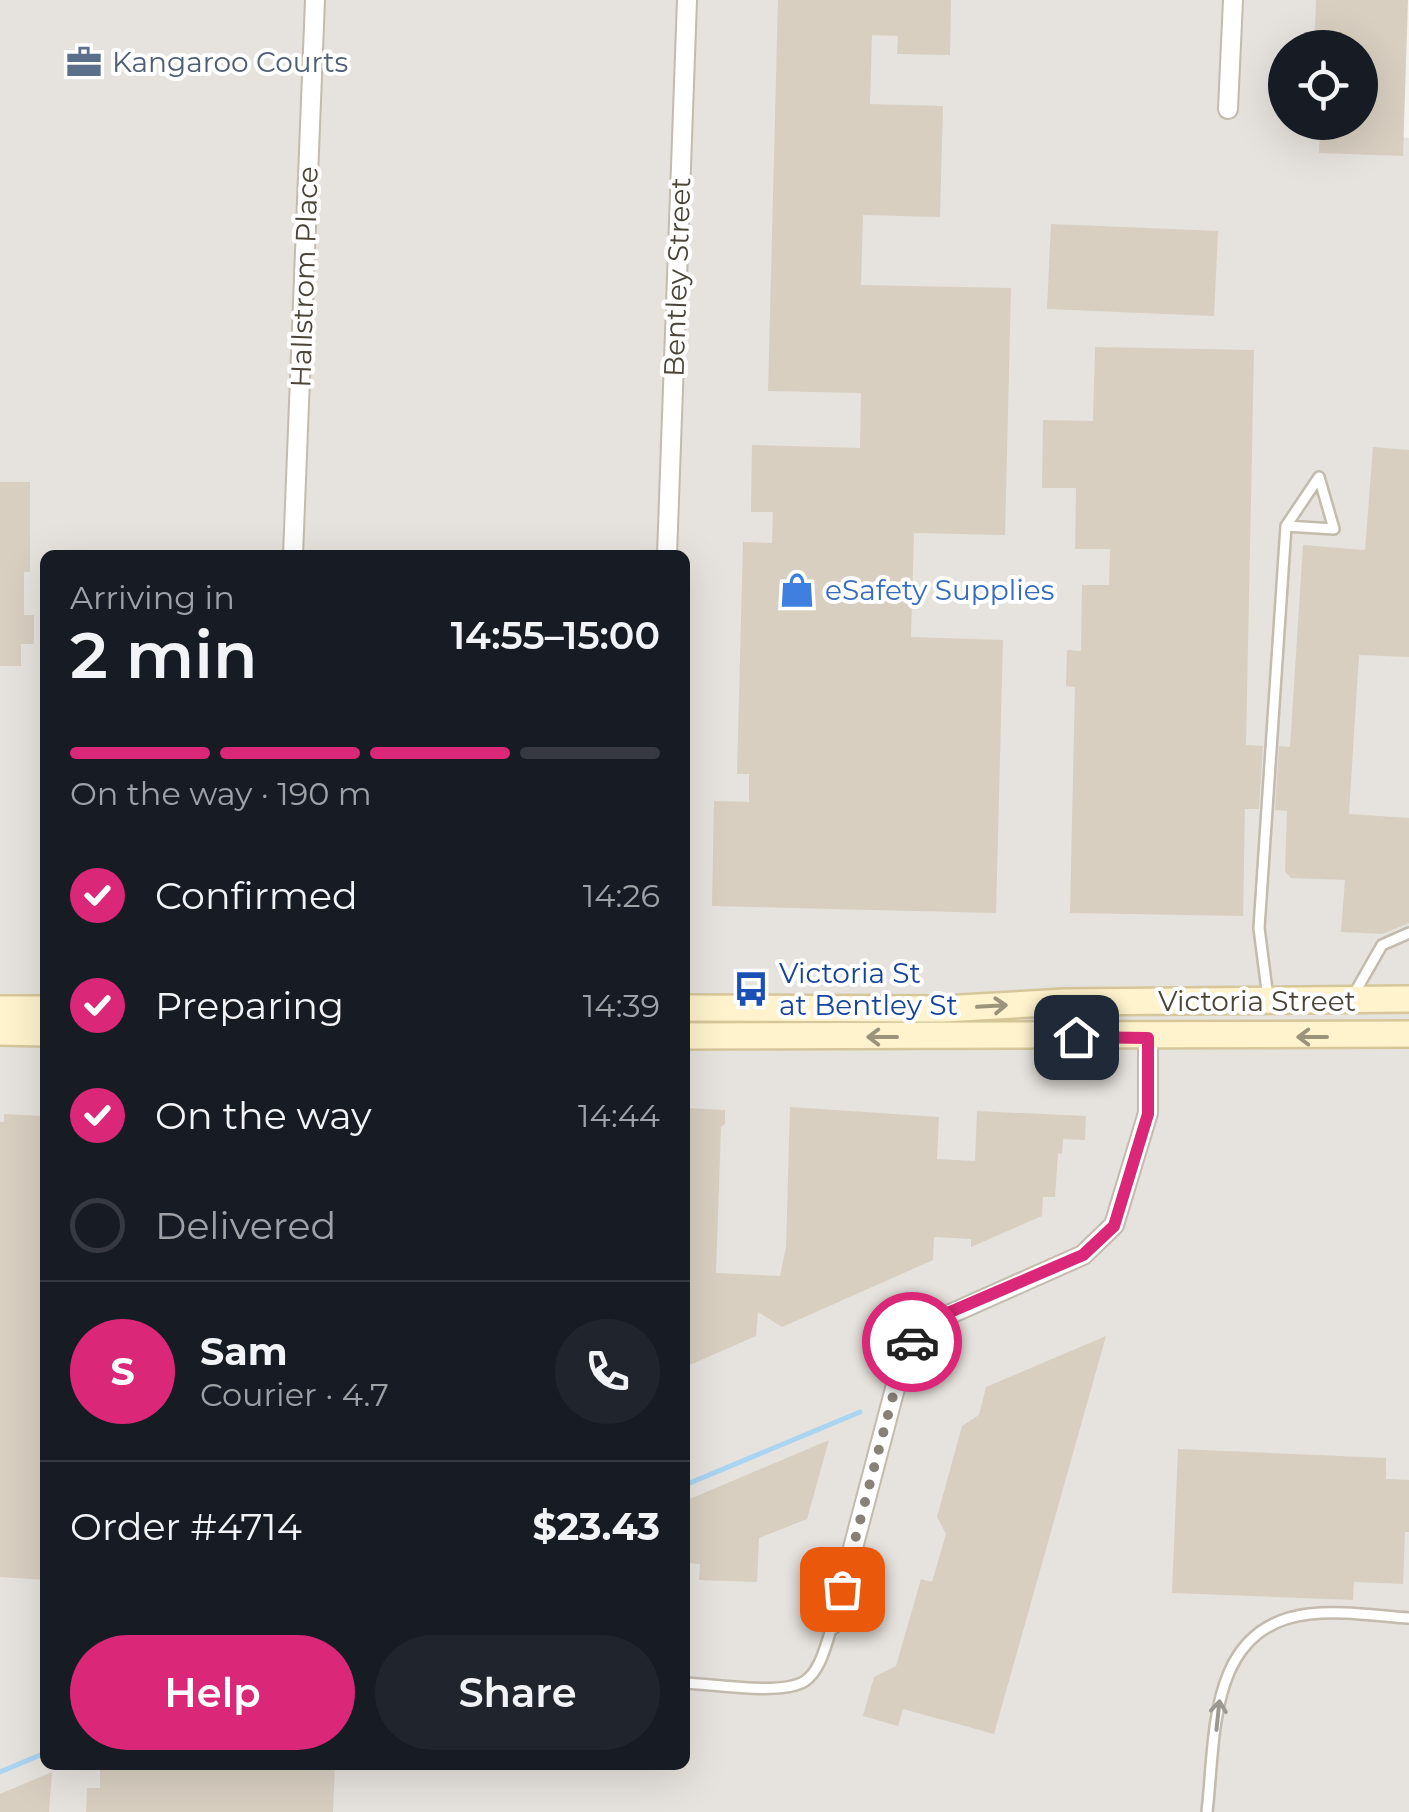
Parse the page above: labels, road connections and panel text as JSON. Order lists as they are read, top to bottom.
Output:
{
  "streets": {
    "main road": ["Victoria Street"],
    "street": ["Hallstrom Place", "Bentley Street"]
  },
  "places": {
    "office": ["Kangaroo Courts"],
    "shop": ["eSafety Supplies"],
    "bus stop": ["Victoria St at Bentley St"]
  },
  "page": {
    "heading": ["2 min", "Arriving in", "14:55–15:00"],
    "panel": [
      "Sam",
      "Courier · 4.7",
      "Order #4714",
      "$23.43"
    ],
    "bar": "On the way · 190 m",
    "list": [
      ["Confirmed", "14:26"],
      ["Preparing", "14:39"],
      ["On the way", "14:44"],
      "Delivered"
    ],
    "round": "S",
    "buttons": ["Help", "Share"]
  }
}
